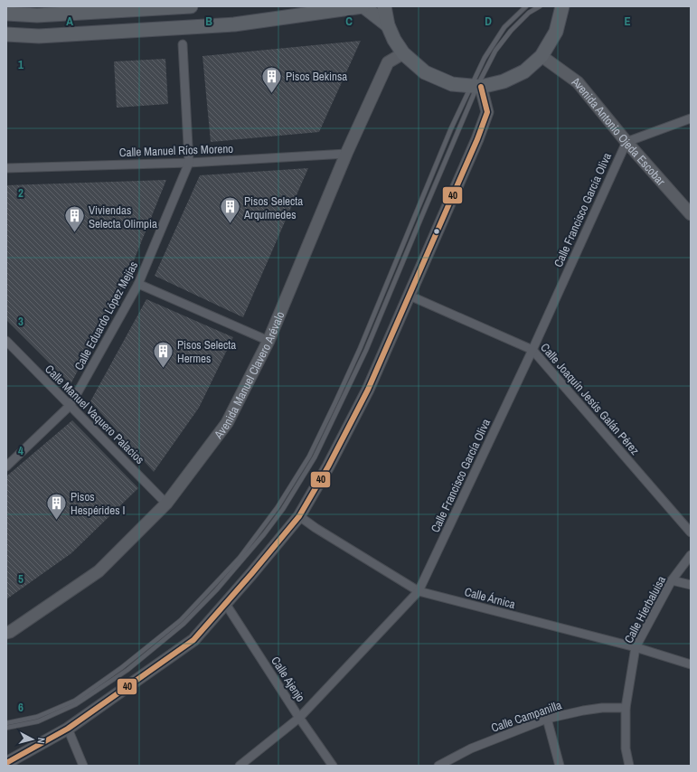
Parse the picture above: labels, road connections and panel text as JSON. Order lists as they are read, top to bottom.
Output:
{
  "streets": {
    "main road": ["Avenida Antonio Ojeda Escobar", "Avenida Manuel Clavero Arévalo"],
    "street": [
      "Calle Manuel Ríos Moreno",
      "Calle Francisco García Oliva",
      "Calle Eduardo López Mejías",
      "Calle Joaquín Jesús Galán Pérez",
      "Calle Manuel Vaquero Palacios",
      "Calle Árnica",
      "Calle Hierbaluisa",
      "Calle Ajenjo",
      "Calle Campanilla"
    ]
  },
  "crossings": [
    ["Avenida Antonio Ojeda Escobar", "Calle Francisco García Oliva"],
    ["Calle Manuel Ríos Moreno", "Calle Eduardo López Mejías"],
    ["Calle Manuel Ríos Moreno", "Avenida Manuel Clavero Arévalo"],
    ["Calle Francisco García Oliva", "Calle Joaquín Jesús Galán Pérez"],
    ["Calle Francisco García Oliva", "Calle Árnica"],
    ["Calle Francisco García Oliva", "Calle Ajenjo"],
    ["Calle Eduardo López Mejías", "Calle Manuel Vaquero Palacios"],
    ["Avenida Manuel Clavero Arévalo", "Calle Manuel Vaquero Palacios"],
    ["Calle Árnica", "Calle Hierbaluisa"],
    ["Calle Hierbaluisa", "Calle Campanilla"]
  ],
  "places": {
    "building": [
      "Pisos Bekinsa",
      "Pisos Selecta Arquímedes",
      "Viviendas Selecta Olimpia",
      "Pisos Selecta Hermes",
      "Pisos Hespérides I"
    ]
  },
  "lines": ["transit line 40"],
  "north": "right",
  "grid": {
    "columns": [
      "A",
      "B",
      "C",
      "D",
      "E"
    ],
    "rows": [
      "1",
      "2",
      "3",
      "4",
      "5",
      "6"
    ]
  }
}
